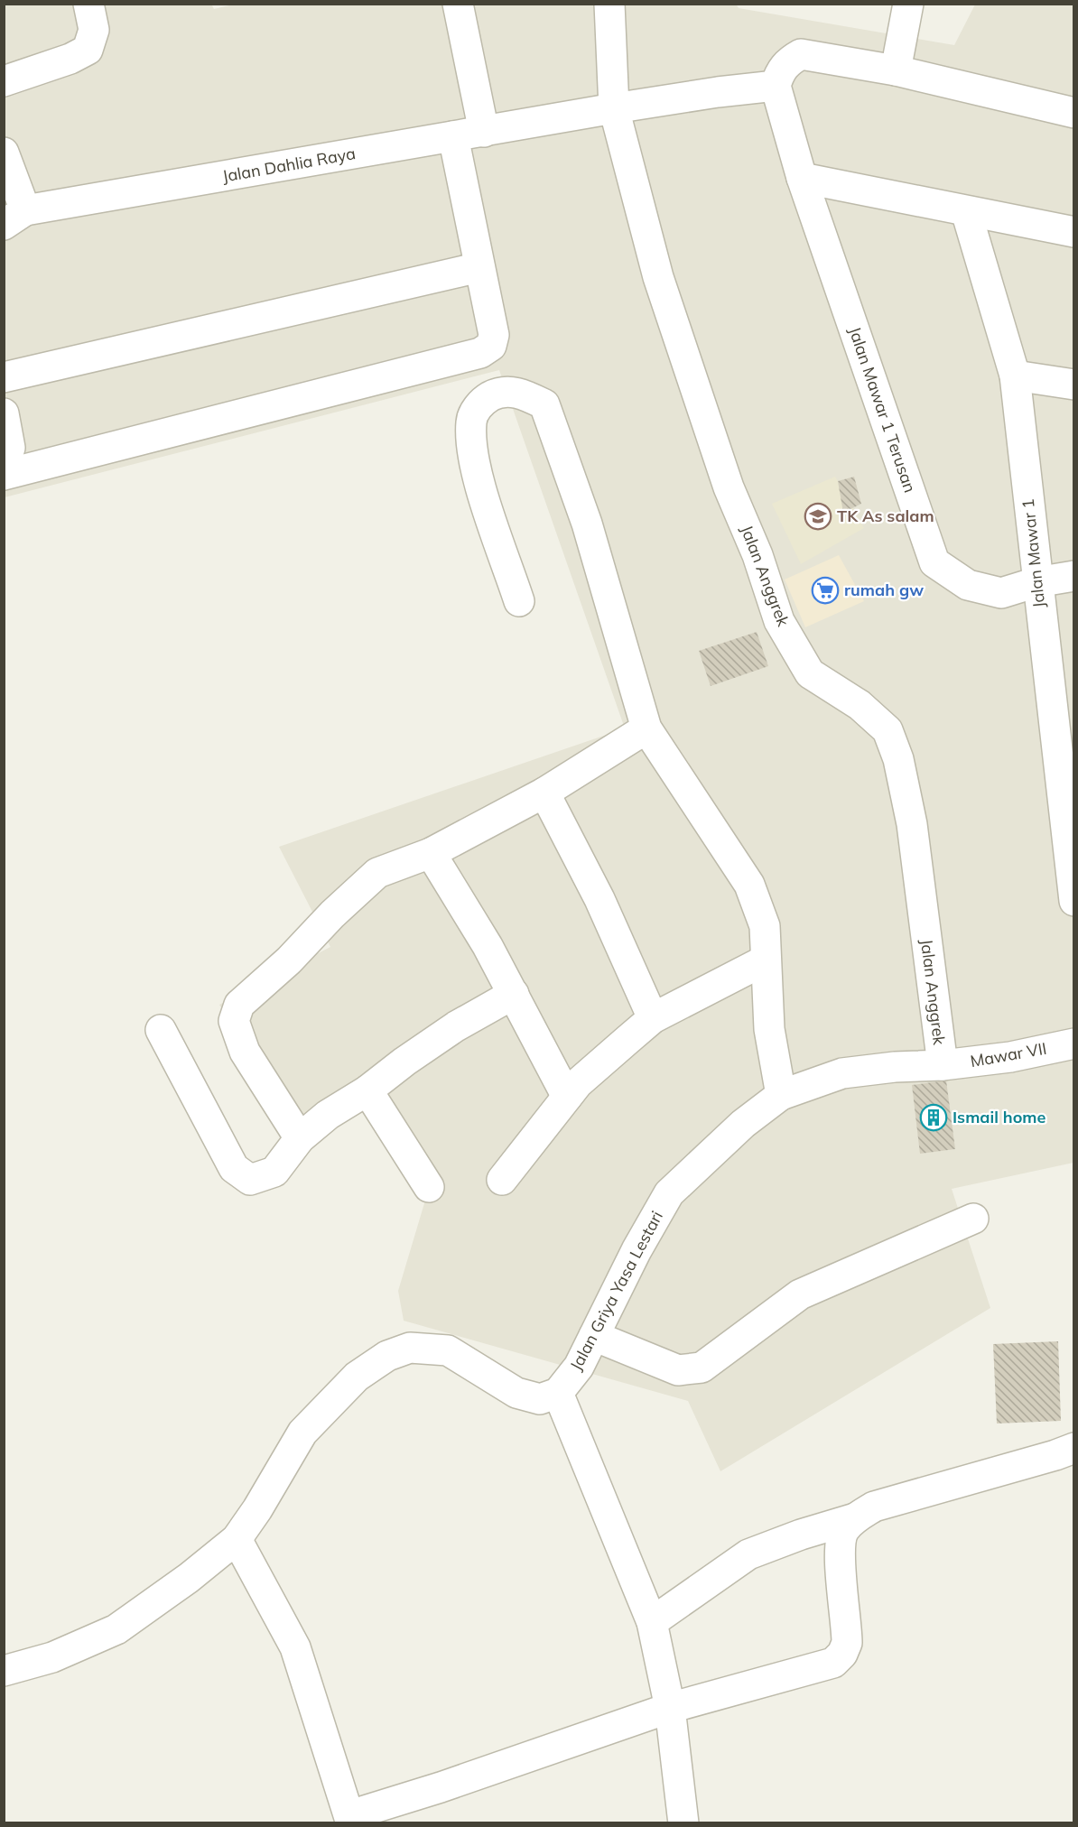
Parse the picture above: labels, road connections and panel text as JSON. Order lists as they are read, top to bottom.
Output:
{
  "streets": {
    "street": [
      "Jalan Dahlia Raya",
      "Jalan Mawar 1 Terusan",
      "Jalan Mawar 1",
      "Jalan Anggrek",
      "Mawar VII",
      "Jalan Griya Yasa Lestari"
    ]
  },
  "crossings": [
    ["Jalan Dahlia Raya", "Jalan Mawar 1 Terusan"],
    ["Jalan Dahlia Raya", "Jalan Anggrek"],
    ["Jalan Mawar 1 Terusan", "Jalan Mawar 1"],
    ["Jalan Anggrek", "Mawar VII"],
    ["Jalan Anggrek", "Jalan Griya Yasa Lestari"],
    ["Mawar VII", "Jalan Griya Yasa Lestari"]
  ],
  "places": {
    "school or university": ["TK As salam"],
    "supermarket": ["rumah gw"],
    "building": ["Ismail home"]
  }
}
